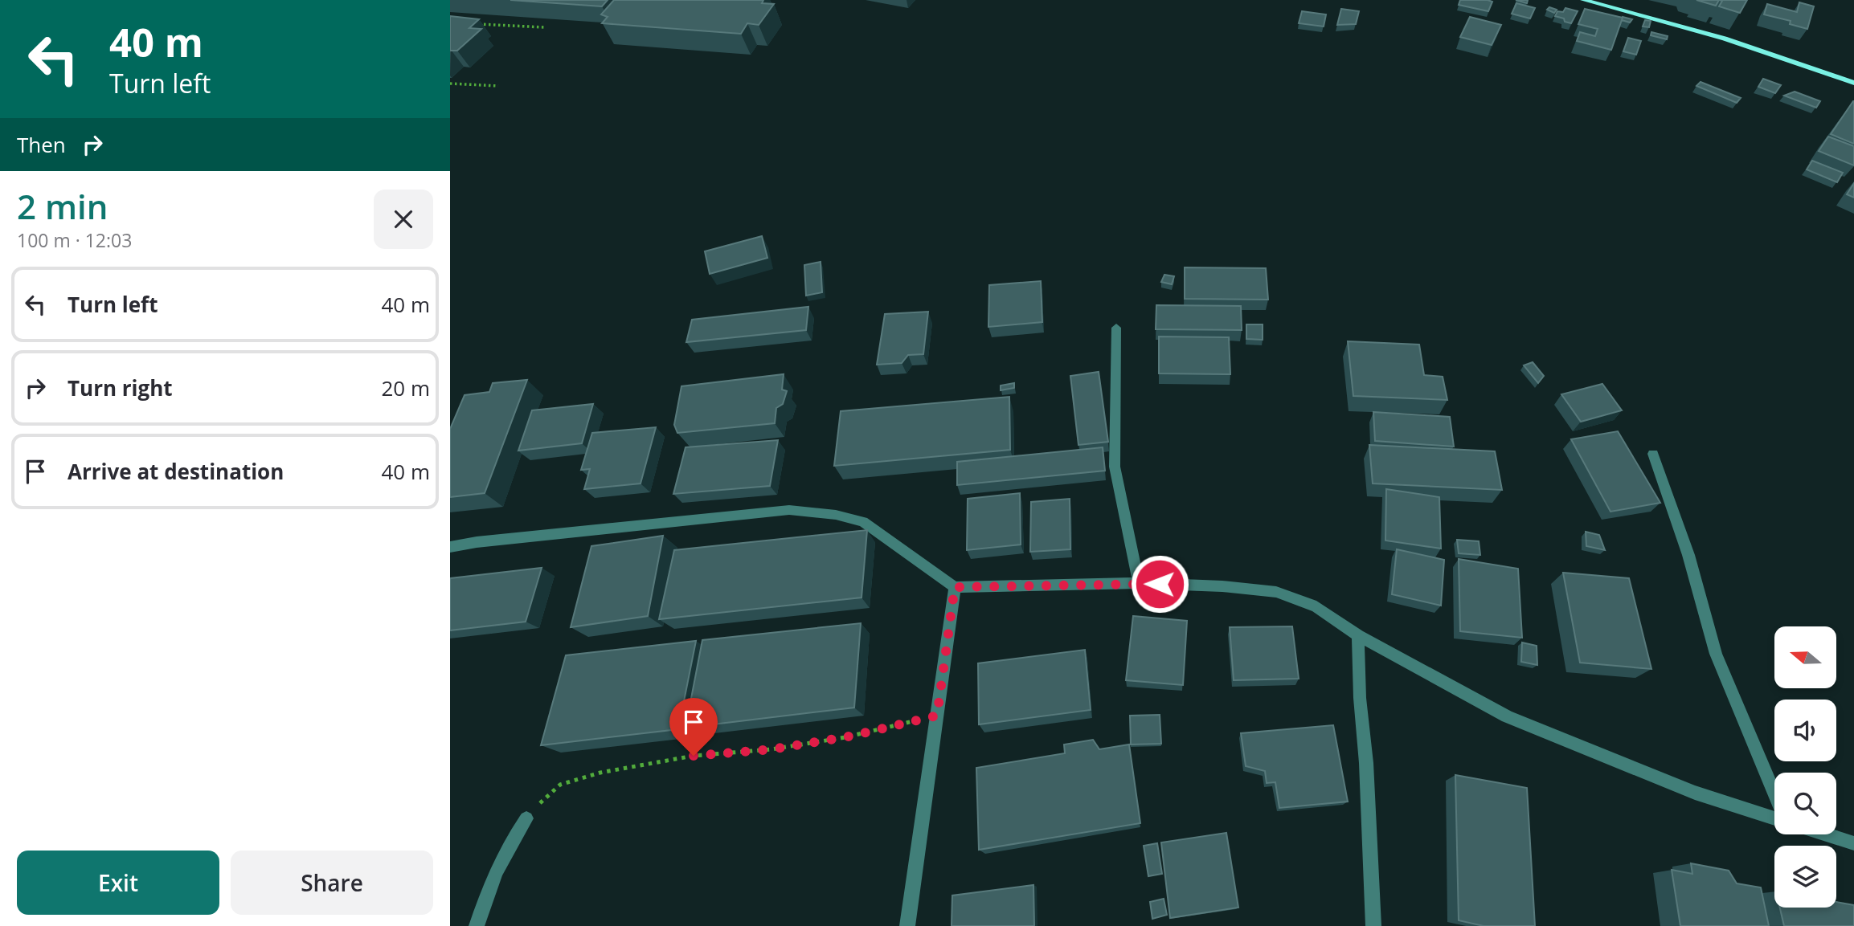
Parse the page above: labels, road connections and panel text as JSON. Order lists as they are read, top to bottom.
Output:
{
  "north": "left",
  "page": {
    "turn": ["40 m", "Turn left"],
    "then": "Then",
    "heading": ["2 min", "100 m · 12:03"],
    "list": [
      {
        "name": "Turn left",
        "value": "40 m"
      },
      {
        "name": "Turn right",
        "value": "20 m"
      },
      {
        "name": "Arrive at destination",
        "value": "40 m"
      }
    ],
    "buttons": ["Exit", "Share"]
  }
}
